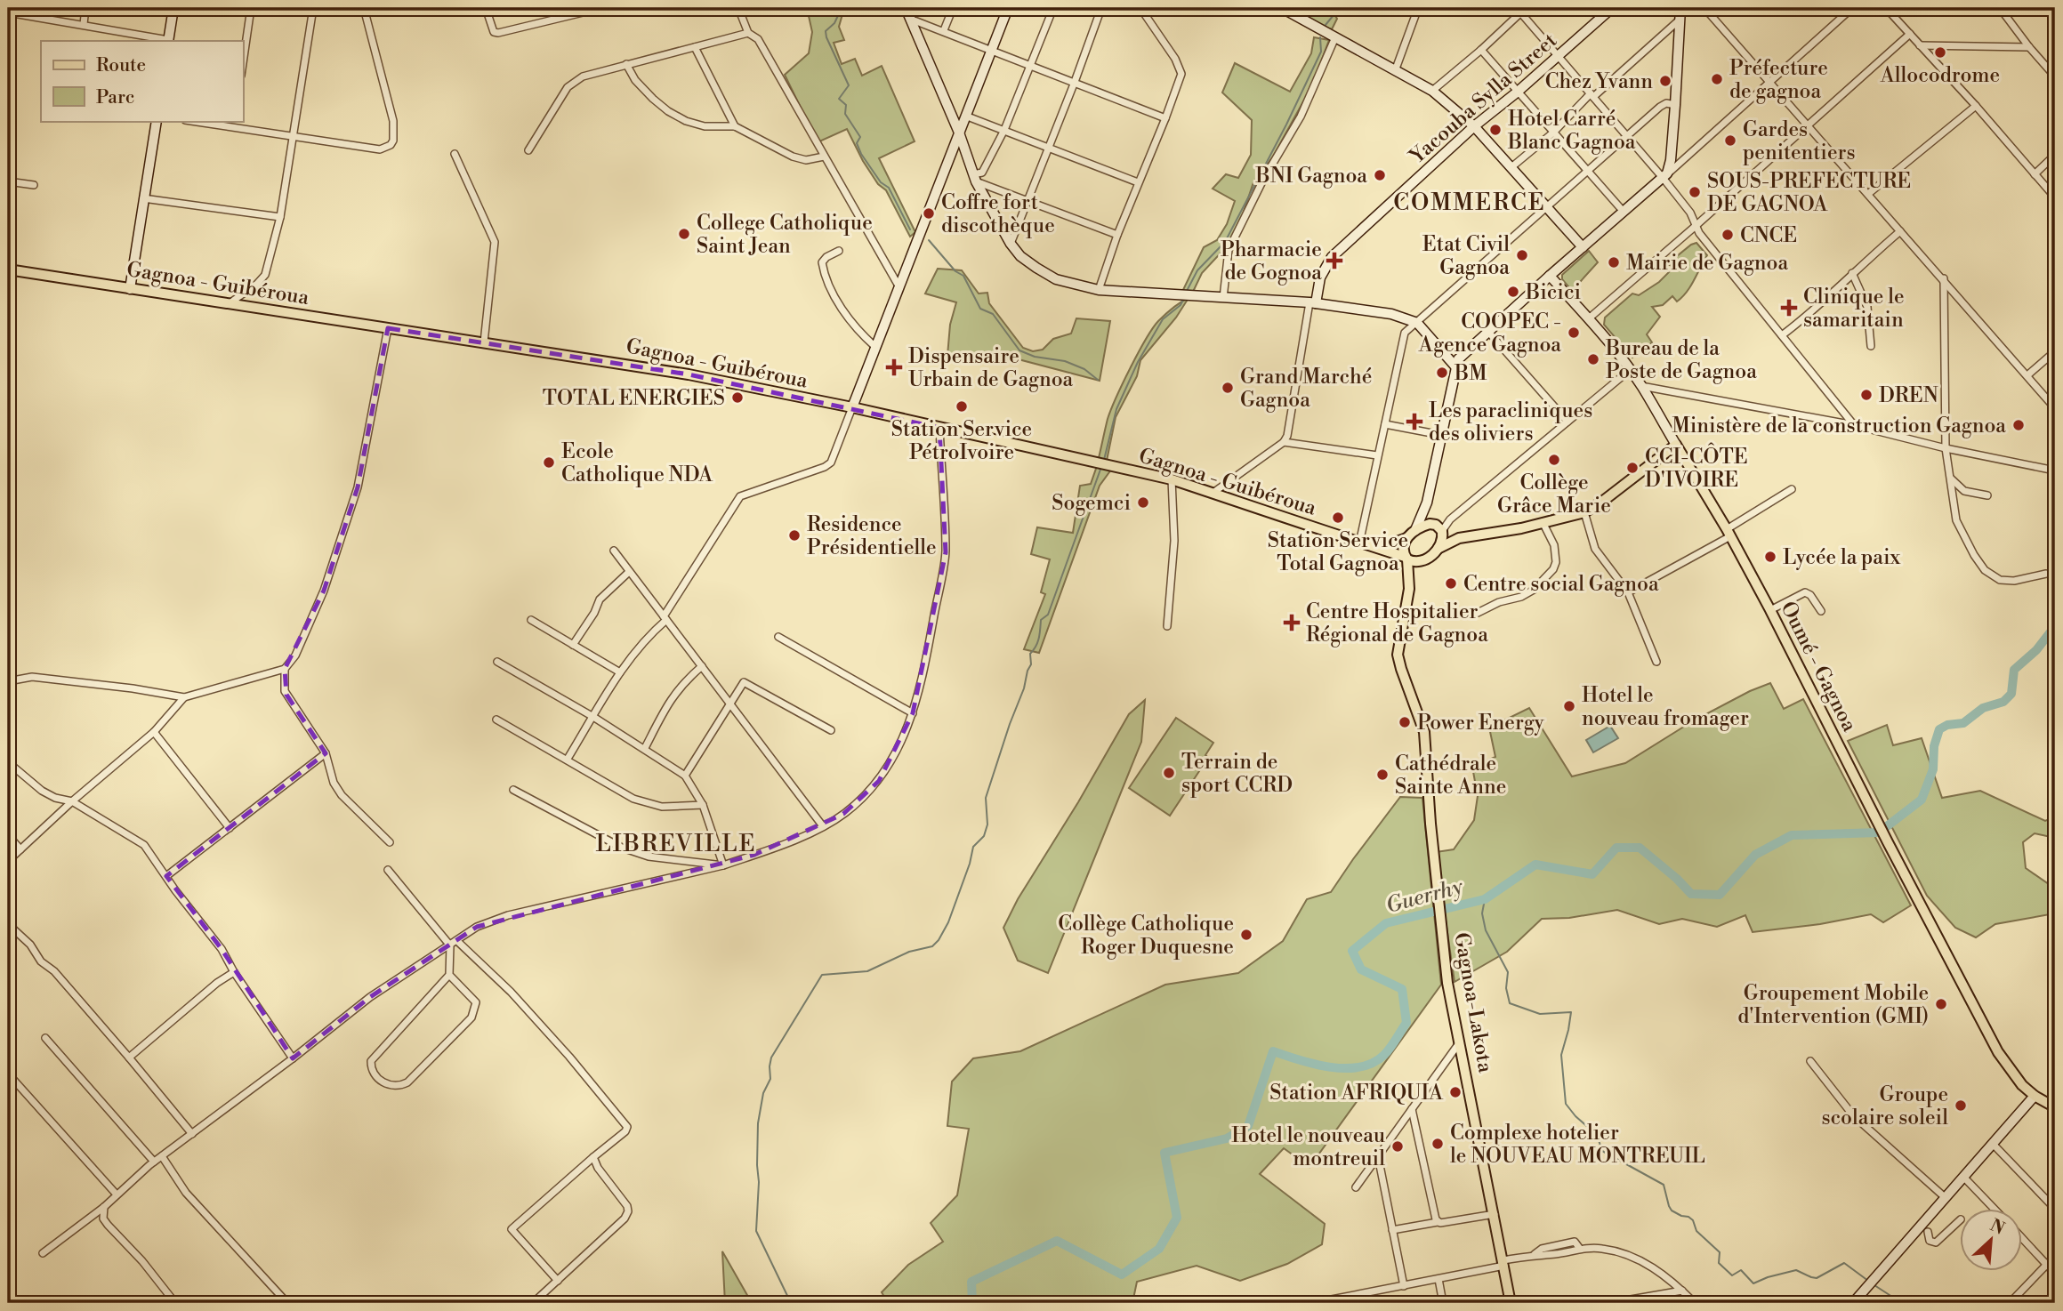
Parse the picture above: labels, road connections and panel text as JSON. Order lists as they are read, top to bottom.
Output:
{
  "streets": {
    "main road": ["Gagnoa - Guibéroua", "Oumé - Gagnoa", "Gagnoa-Lakota"],
    "street": ["Yacouba Sylla Street"]
  },
  "crossings": [
    ["Gagnoa - Guibéroua", "Gagnoa-Lakota"]
  ],
  "districts": ["COMMERCE", "LIBREVILLE"],
  "water": ["Guerrhy"],
  "places": {
    "other": [
      "Allocodrome",
      "Préfecture de gagnoa",
      "Chez Yvann",
      "Hotel Carré Blanc Gagnoa",
      "Gardes penitentiers",
      "BNI Gagnoa",
      "SOUS-PREFECTURE DE GAGNOA",
      "Coffre fort discothèque",
      "College Catholique Saint Jean",
      "CNCE",
      "Etat Civil Gagnoa",
      "Mairie de Gagnoa",
      "Bicici",
      "COOPEC - Agence Gagnoa",
      "Bureau de la Poste de Gagnoa",
      "BM",
      "Grand Marché Gagnoa",
      "DREN",
      "TOTAL ENERGIES",
      "Station Service PétroIvoire",
      "Ministère de la construction Gagnoa",
      "Collège Grâce Marie",
      "Ecole Catholique NDA",
      "CCI-CÔTE D'IVOIRE",
      "Sogemci",
      "Station Service Total Gagnoa",
      "Residence Présidentielle",
      "Lycée la paix",
      "Centre social Gagnoa",
      "Hotel le nouveau fromager",
      "Power Energy",
      "Terrain de sport CCRD",
      "Cathédrale Sainte Anne",
      "Collège Catholique Roger Duquesne",
      "Groupement Mobile d'Intervention (GMI)",
      "Station AFRIQUIA",
      "Groupe scolaire soleil",
      "Complexe hotelier le NOUVEAU MONTREUIL",
      "Hotel le nouveau montreuil"
    ],
    "health": [
      "Pharmacie de Gognoa",
      "Clinique le samaritain",
      "Dispensaire Urbain de Gagnoa",
      "Les paracliniques des oliviers",
      "Centre Hospitalier Régional de Gagnoa"
    ]
  },
  "legend": ["Route", "Parc"],
  "north": "top right"
}
